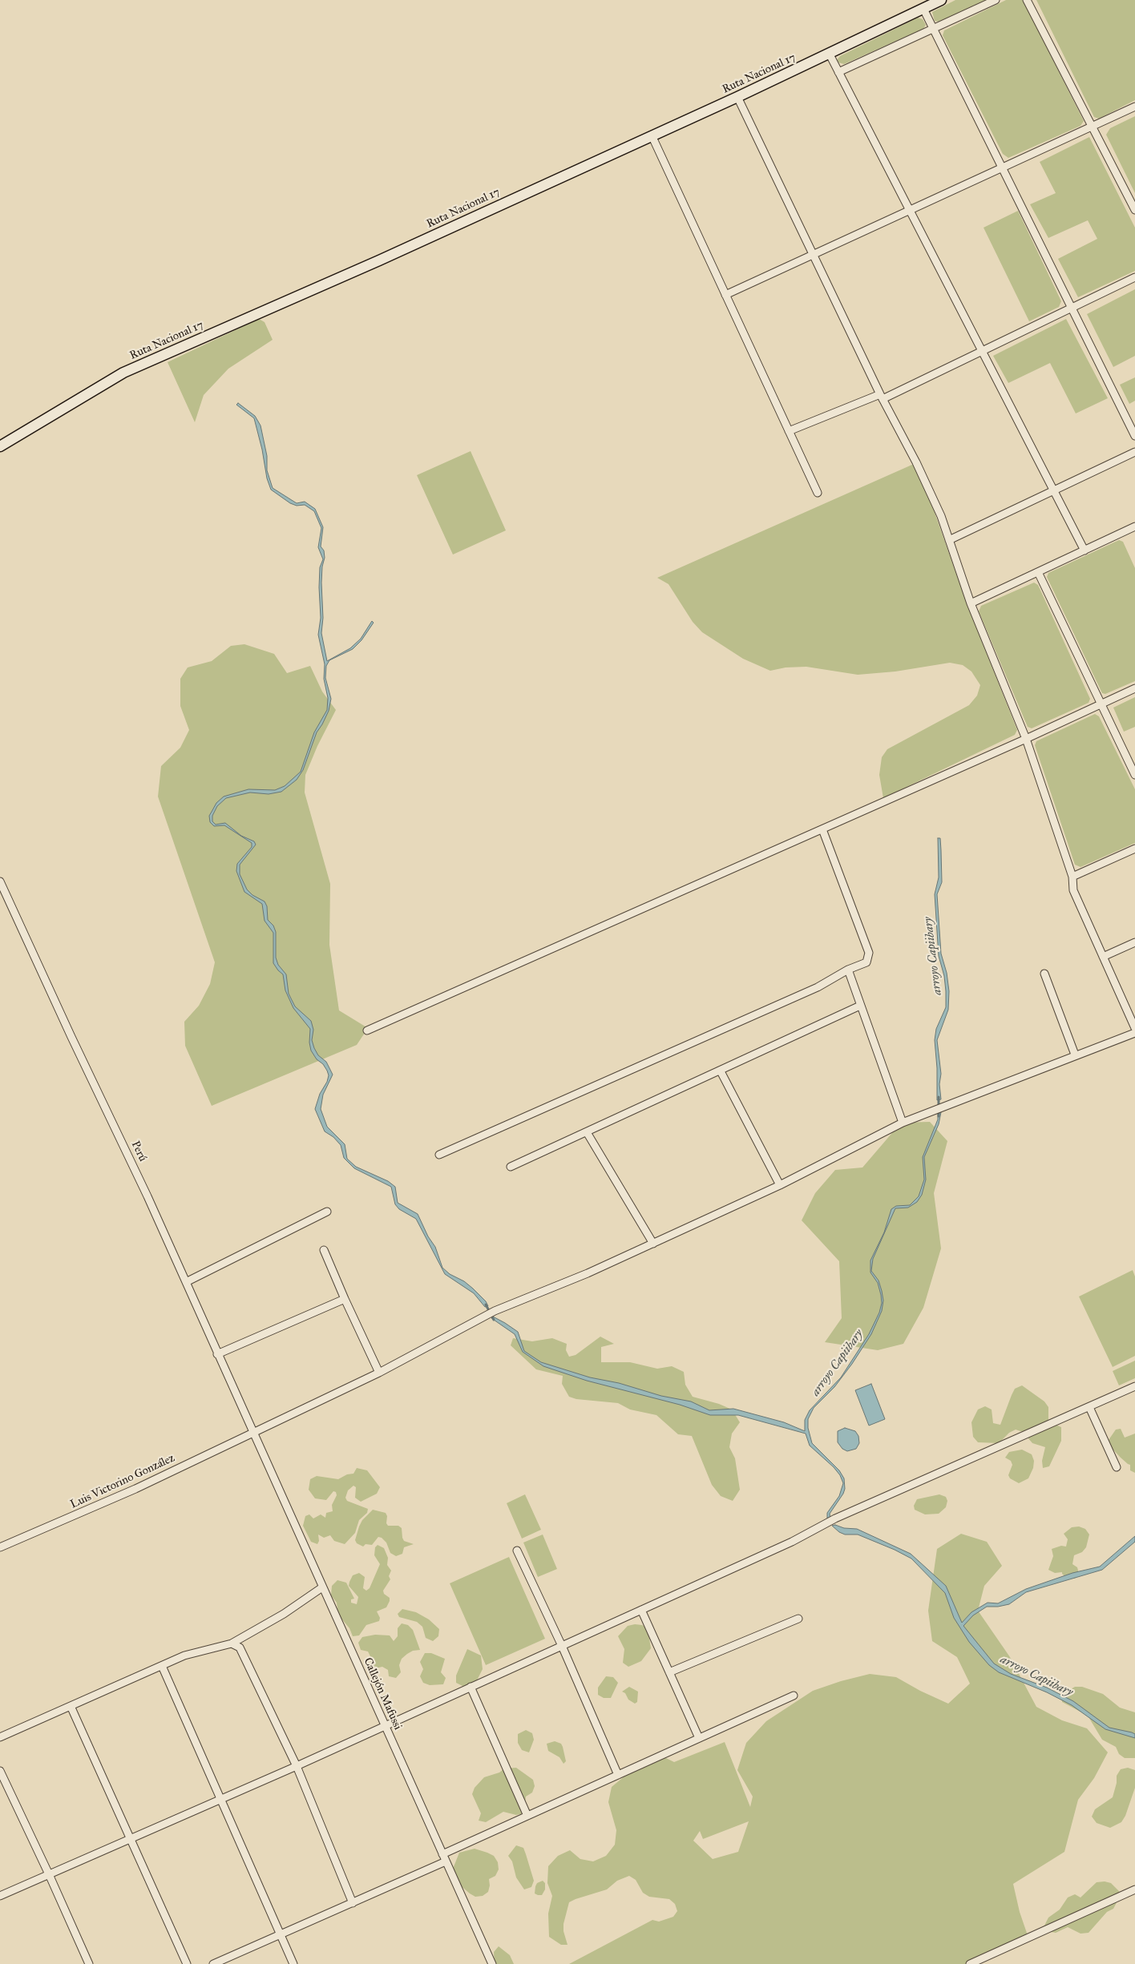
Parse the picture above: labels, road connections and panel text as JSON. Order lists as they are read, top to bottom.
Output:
{
  "streets": {
    "street": [
      "Ruta Nacional 17",
      "Perú",
      "Luis Victorino González",
      "Callejón Mafussi"
    ]
  },
  "crossings": [
    ["Perú", "Luis Victorino González"],
    ["Perú", "Callejón Mafussi"],
    ["Luis Victorino González", "Callejón Mafussi"]
  ],
  "water": ["arroyo Capiibary"]
}
